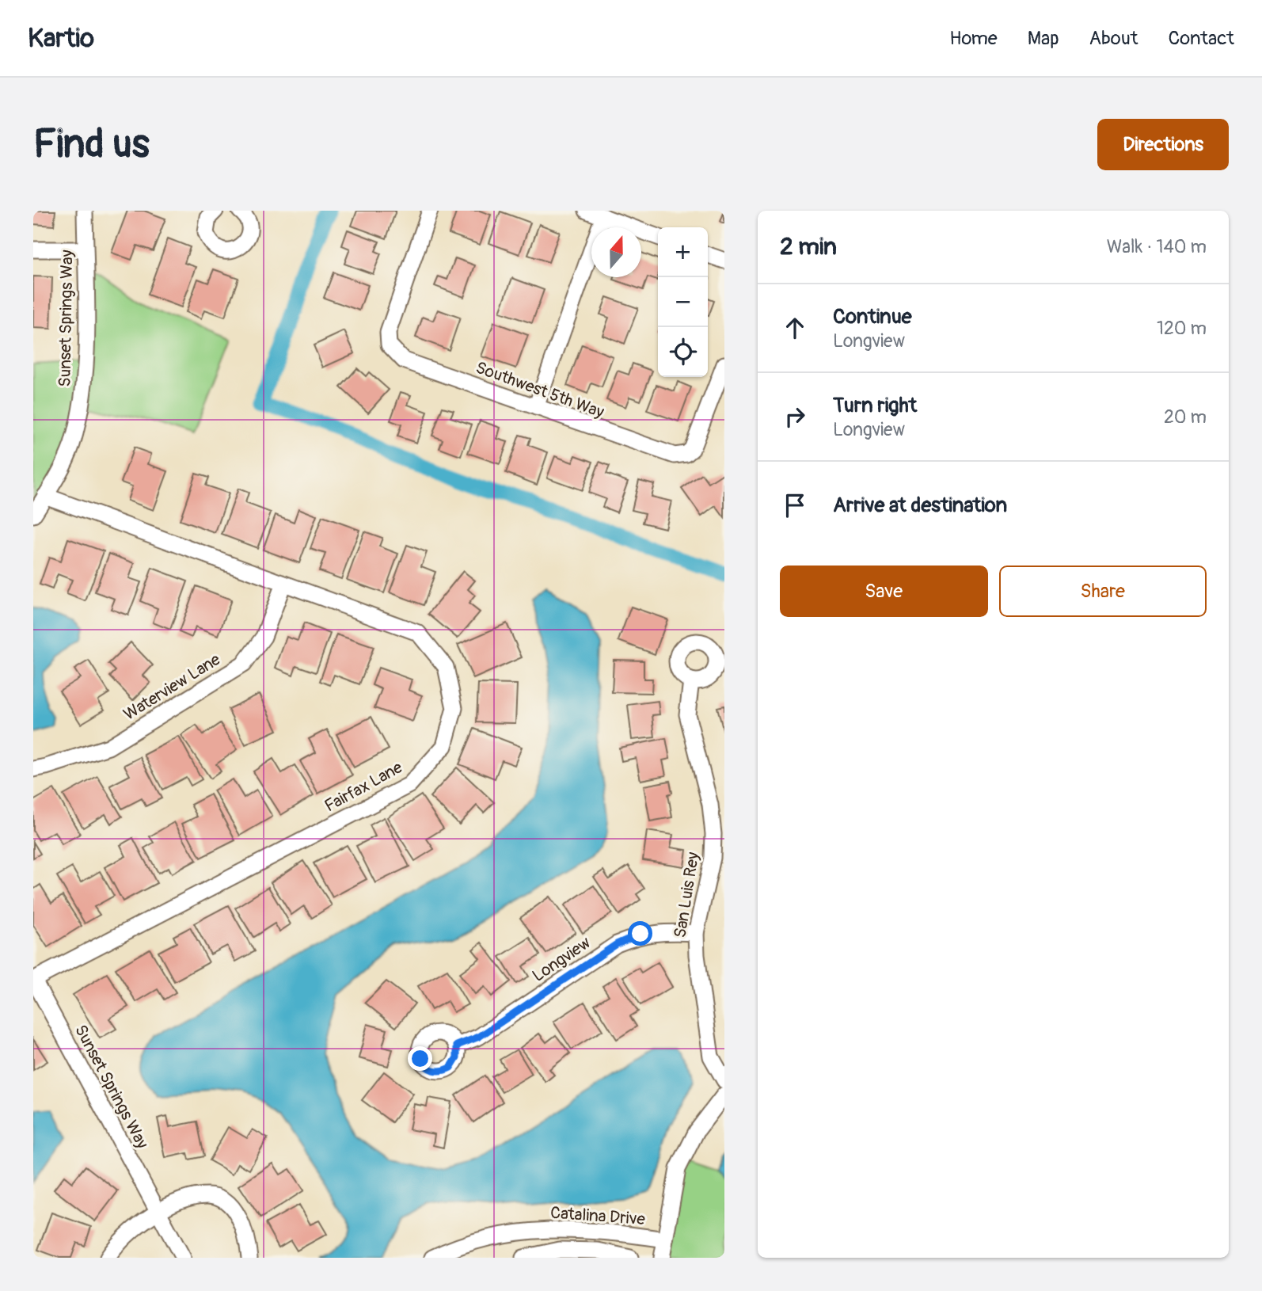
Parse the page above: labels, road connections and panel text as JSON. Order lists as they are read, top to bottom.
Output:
{
  "streets": {
    "street": [
      "Sunset Springs Way",
      "Southwest 5th Way",
      "Waterview Lane",
      "Fairfax Lane",
      "San Luis Rey",
      "Longview",
      "Catalina Drive"
    ]
  },
  "crossings": [
    ["Sunset Springs Way", "Fairfax Lane"],
    ["Waterview Lane", "Fairfax Lane"],
    ["San Luis Rey", "Longview"]
  ],
  "north": "top",
  "page": {
    "header": "Kartio",
    "nav": [
      "Home",
      "Map",
      "About",
      "Contact"
    ],
    "buttons": [
      "Directions",
      ["Save", "Share"]
    ],
    "title": "Find us",
    "heading": ["2 min", "Walk · 140 m"],
    "map_buttons": ["+", "−"],
    "list": [
      ["Continue", "Longview", "120 m"],
      ["Turn right", "Longview", "20 m"],
      "Arrive at destination"
    ]
  }
}
